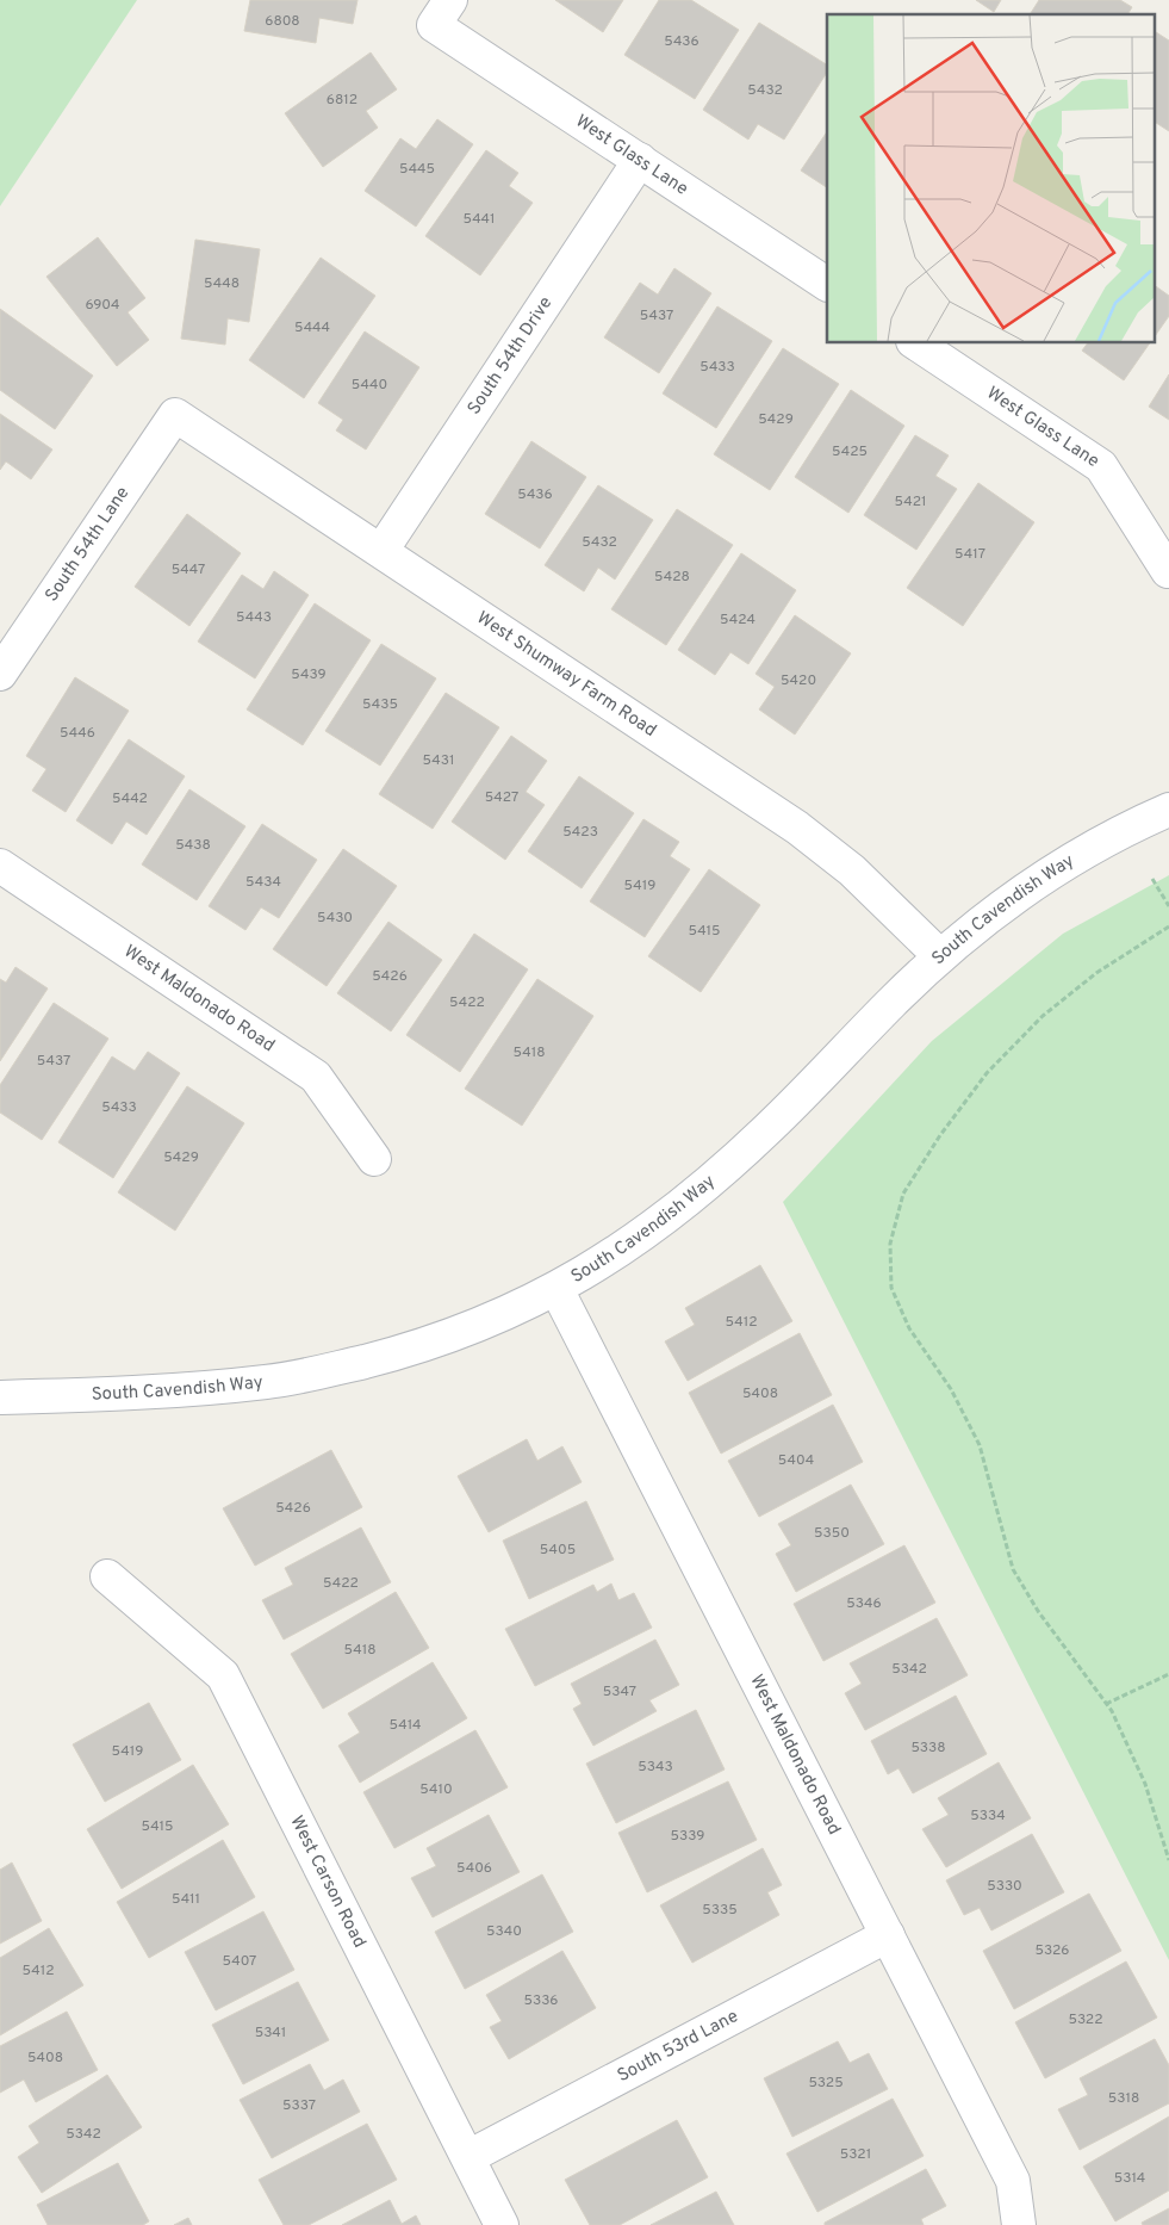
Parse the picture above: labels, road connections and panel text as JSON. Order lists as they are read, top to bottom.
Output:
{
  "streets": {
    "street": [
      "West Glass Lane",
      "South 54th Drive",
      "South 54th Lane",
      "West Shumway Farm Road",
      "South Cavendish Way",
      "West Maldonado Road",
      "West Carson Road",
      "South 53rd Lane"
    ]
  },
  "crossings": [
    ["West Glass Lane", "South 54th Drive"],
    ["South 54th Drive", "West Shumway Farm Road"],
    ["South 54th Lane", "West Shumway Farm Road"],
    ["West Shumway Farm Road", "South Cavendish Way"],
    ["South Cavendish Way", "West Maldonado Road"],
    ["West Maldonado Road", "South 53rd Lane"],
    ["West Carson Road", "South 53rd Lane"]
  ],
  "house_numbers": [
    "6808",
    "5436",
    "5432",
    "6812",
    "5445",
    "5441",
    "5448",
    "6904",
    "5437",
    "5444",
    "5433",
    "5440",
    "5429",
    "5425",
    "5436",
    "5421",
    "5432",
    "5417",
    "5447",
    "5428",
    "5443",
    "5424",
    "5439",
    "5420",
    "5435",
    "5446",
    "5431",
    "5427",
    "5442",
    "5423",
    "5438",
    "5434",
    "5419",
    "5430",
    "5415",
    "5426",
    "5422",
    "5418",
    "5437",
    "5433",
    "5429",
    "5412",
    "5408",
    "5404",
    "5426",
    "5350",
    "5405",
    "5422",
    "5346",
    "5418",
    "5342",
    "5347",
    "5414",
    "5338",
    "5419",
    "5343",
    "5410",
    "5334",
    "5415",
    "5339",
    "5406",
    "5330",
    "5411",
    "5335",
    "5340",
    "5326",
    "5407",
    "5412",
    "5336",
    "5322",
    "5341",
    "5408",
    "5325",
    "5318",
    "5337",
    "5342",
    "5321",
    "5314"
  ]
}
